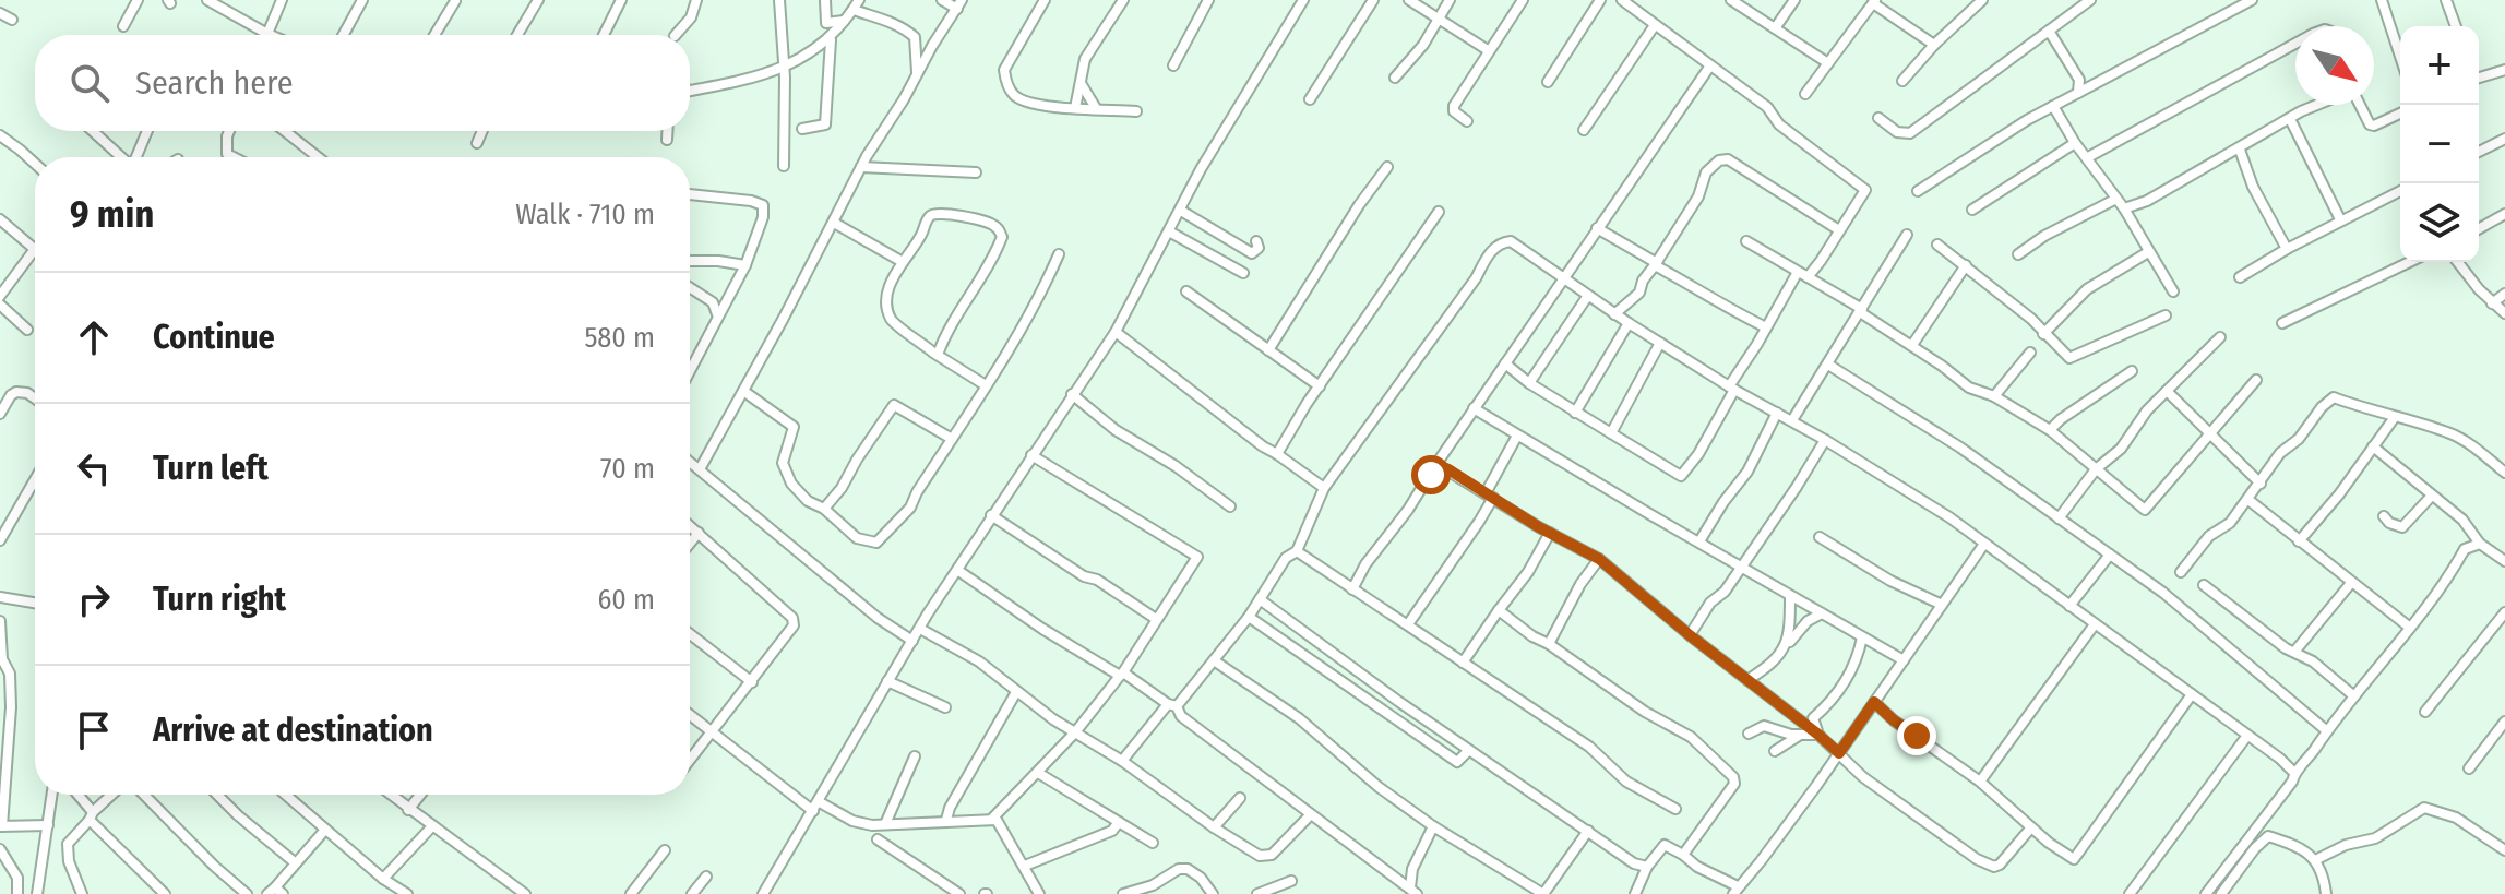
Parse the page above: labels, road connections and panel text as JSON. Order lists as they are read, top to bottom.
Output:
{
  "north": "bottom right",
  "page": {
    "map_buttons": ["+", "−"],
    "search": "Search here",
    "heading": ["9 min", "Walk · 710 m"],
    "list": [
      ["Continue", "580 m"],
      ["Turn left", "70 m"],
      ["Turn right", "60 m"],
      "Arrive at destination"
    ]
  }
}
